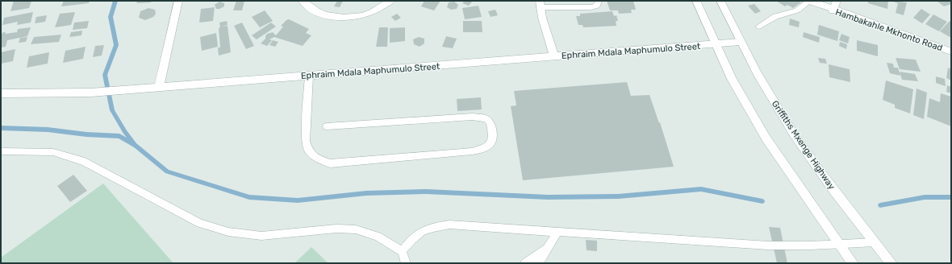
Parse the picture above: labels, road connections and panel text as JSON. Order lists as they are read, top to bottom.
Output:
{
  "streets": {
    "street": ["Hambakahle Mkhonto Road", "Ephraim Mdala Maphumulo Street", "Griffiths Mxenge Highway"]
  },
  "crossings": [
    ["Ephraim Mdala Maphumulo Street", "Griffiths Mxenge Highway"]
  ]
}
